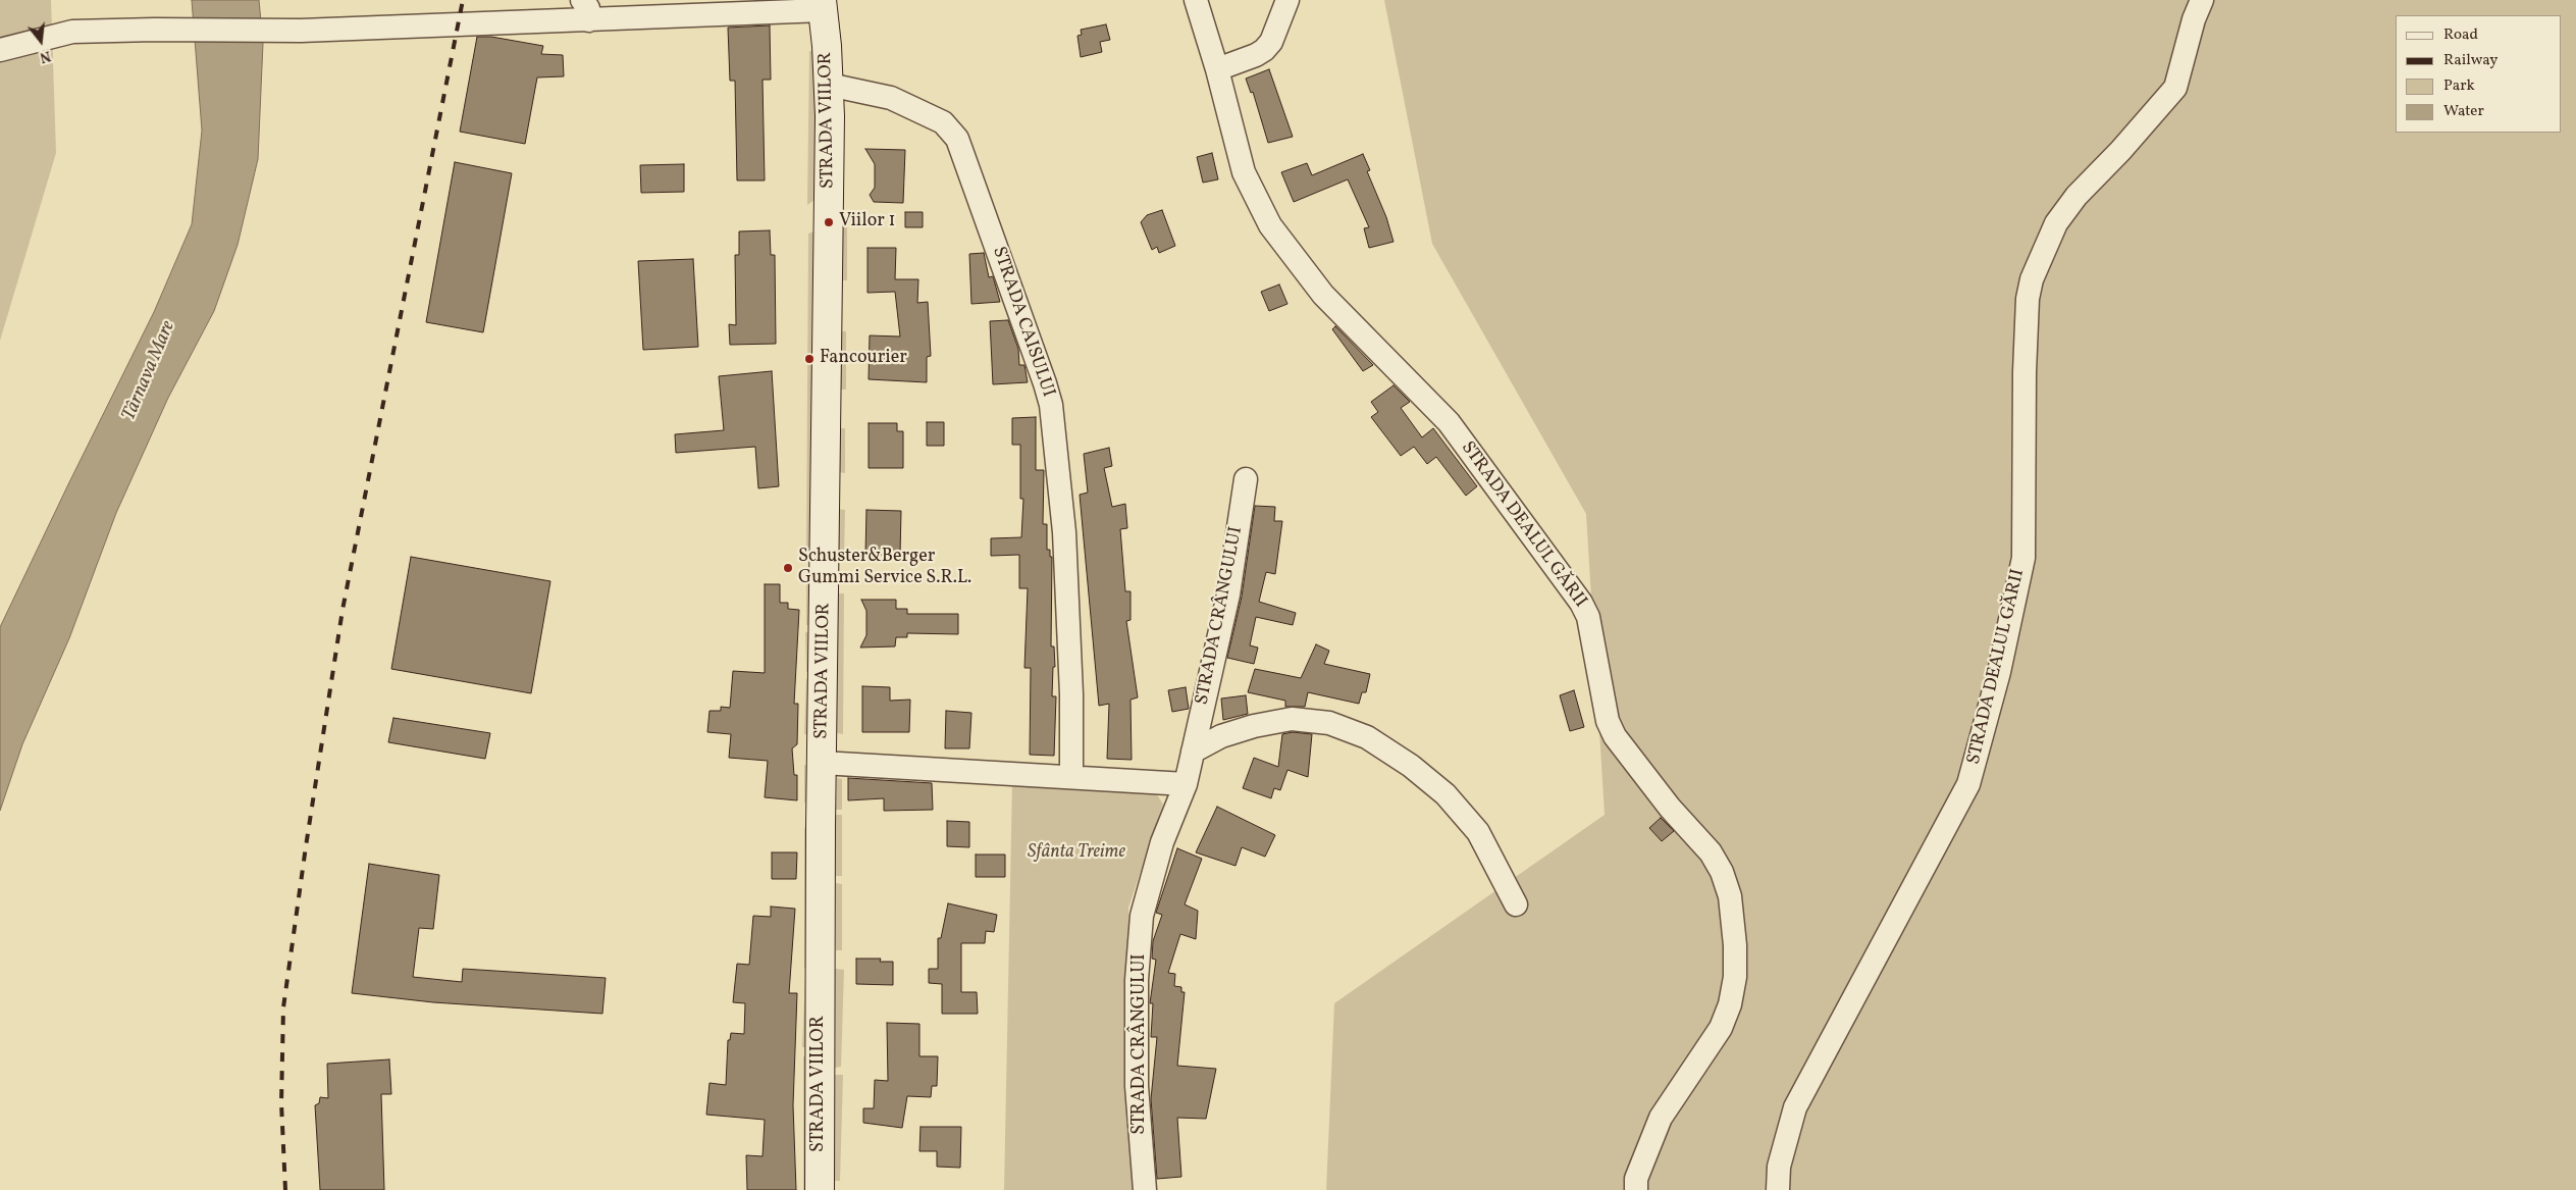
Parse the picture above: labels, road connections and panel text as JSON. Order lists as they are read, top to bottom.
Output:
{
  "streets": {
    "street": [
      "STRADA VIILOR",
      "STRADA CAISULUI",
      "STRADA DEALUL GĂRII",
      "STRADA CRÂNGULUI"
    ]
  },
  "crossings": [
    ["STRADA VIILOR", "STRADA CAISULUI"]
  ],
  "water": ["Târnava Mare"],
  "parks": ["Sfânta Treime"],
  "places": ["Viilor 1", "Fancourier", "Schuster&Berger Gummi Service S.R.L."],
  "legend": [
    "Road",
    "Railway",
    "Park",
    "Water"
  ],
  "north": "bottom"
}
